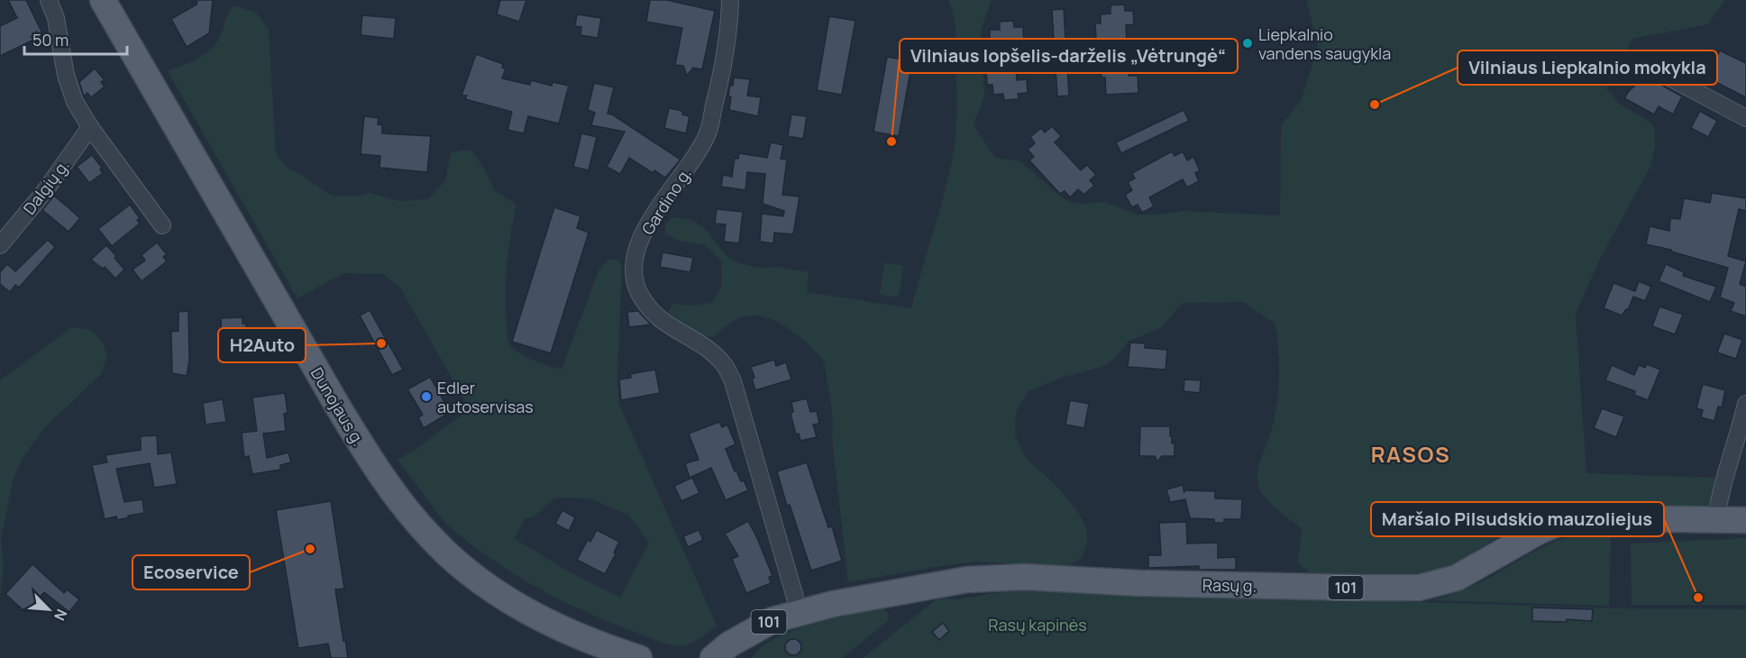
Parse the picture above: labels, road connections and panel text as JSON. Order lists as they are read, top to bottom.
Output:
{
  "streets": {
    "main road": ["Dunojaus g.", "Rasų g.", "101"],
    "street": ["Dalgių g.", "Gardino g."]
  },
  "crossings": [
    ["Gardino g.", "Rasų g."]
  ],
  "districts": ["RASOS"],
  "parks": ["Rasų kapinės"],
  "places": [
    "Liepkalnio vandens saugykla",
    "Vilniaus Liepkalnio mokykla",
    "Vilniaus lopšelis-darželis „Vėtrungė“",
    "H2Auto",
    "Edler autoservisas",
    "Ecoservice",
    "Maršalo Pilsudskio mauzoliejus"
  ],
  "scale_bar": "50 m",
  "north": "bottom right"
}
